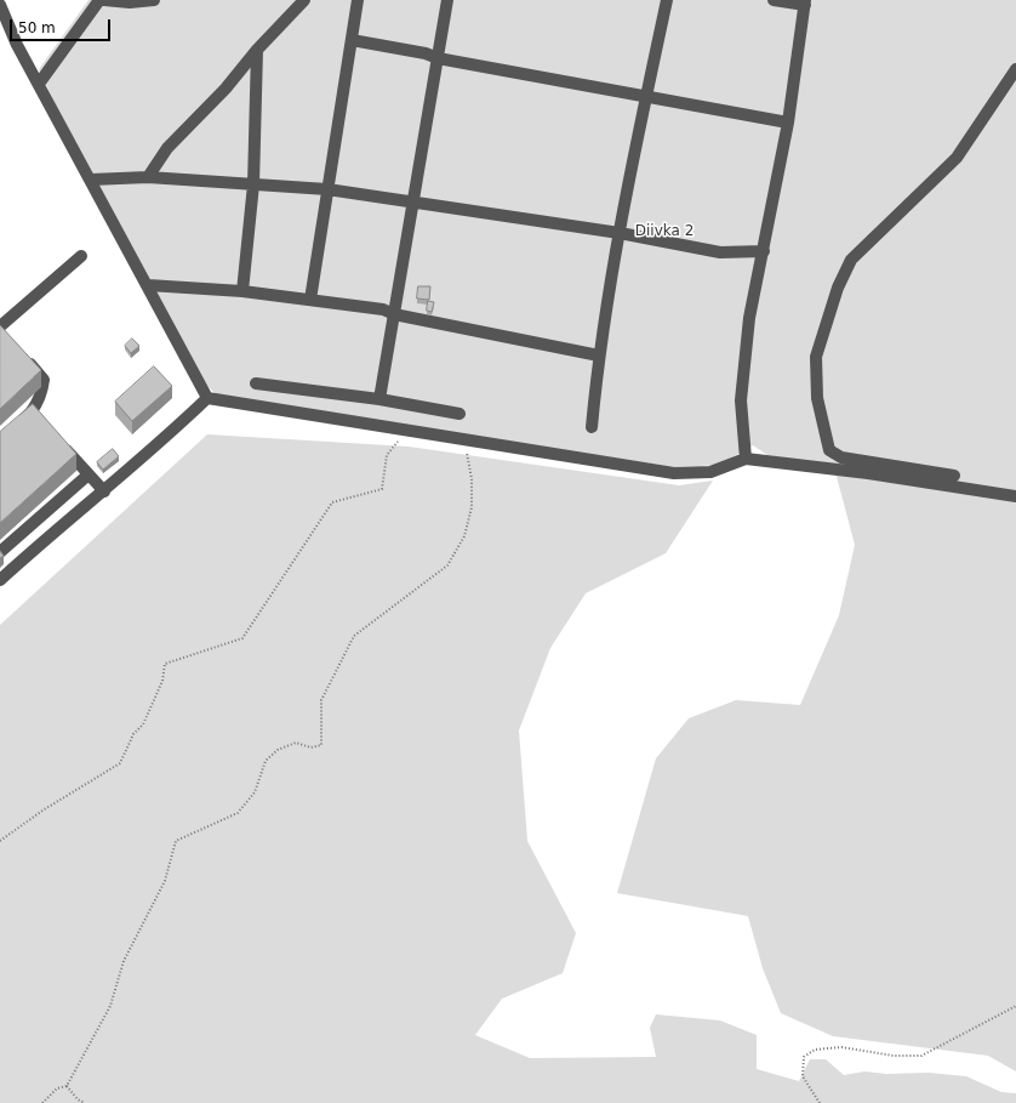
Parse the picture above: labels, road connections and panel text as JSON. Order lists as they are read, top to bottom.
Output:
{
  "parks": ["Diivka 2"],
  "scale_bar": "50 m"
}
